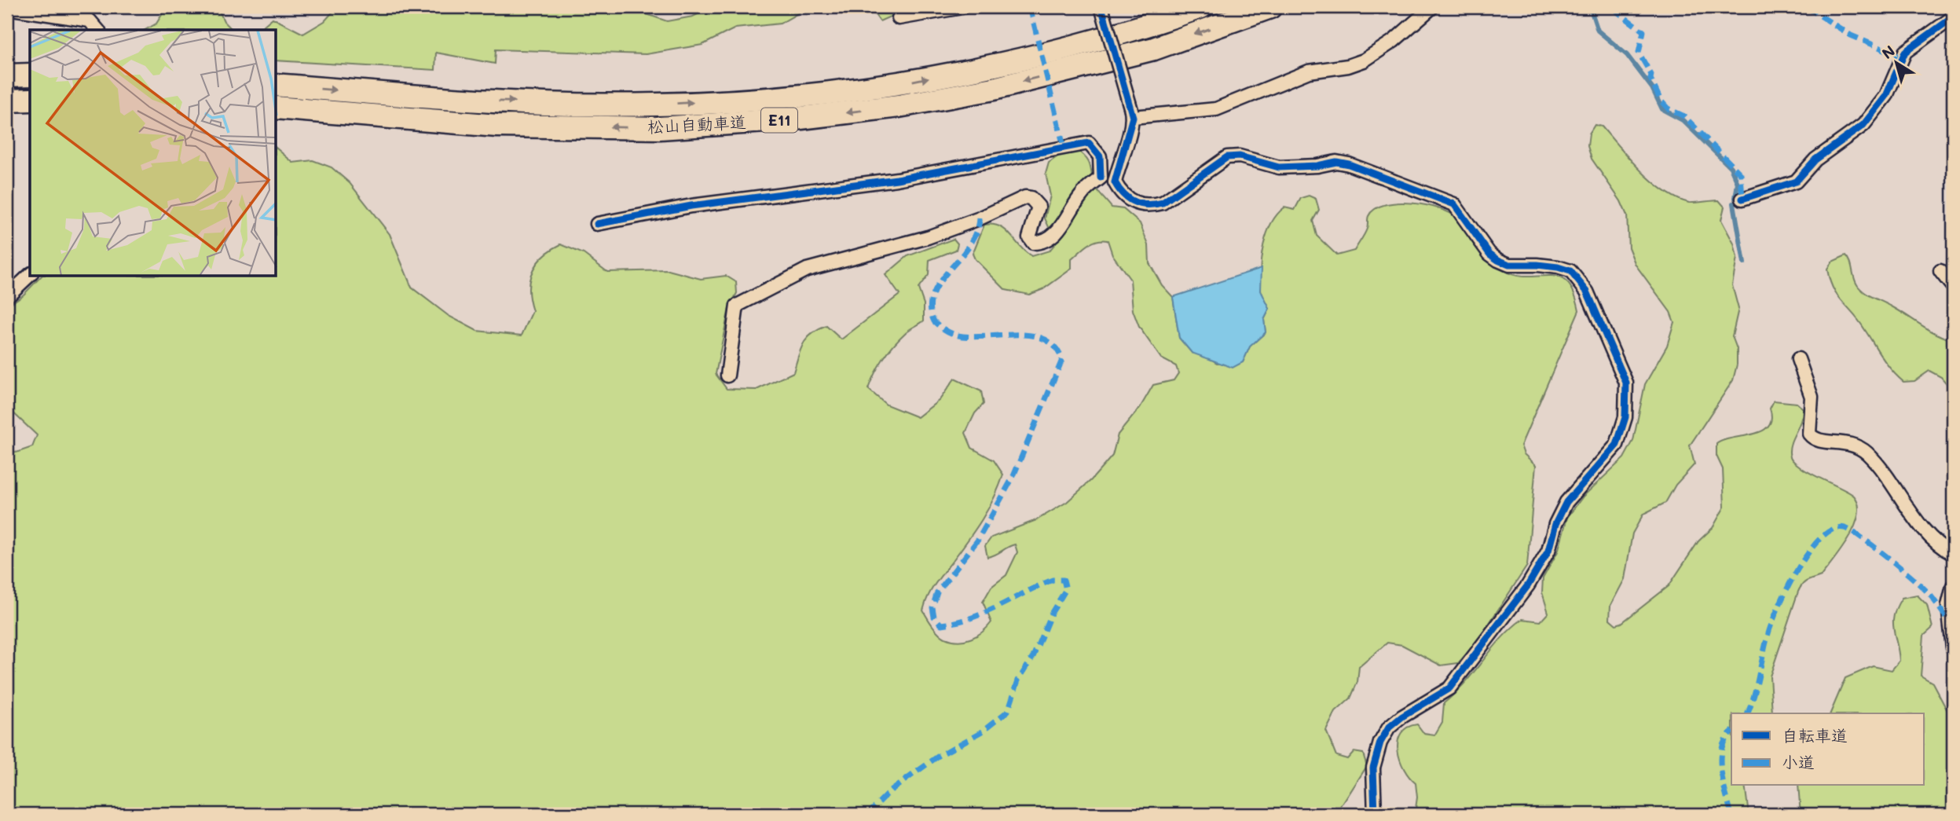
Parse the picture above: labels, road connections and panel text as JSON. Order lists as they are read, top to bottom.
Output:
{
  "streets": {
    "highway": ["E11", "松山自動車道"]
  },
  "legend": ["自転車道", "小道"],
  "north": "top left"
}
